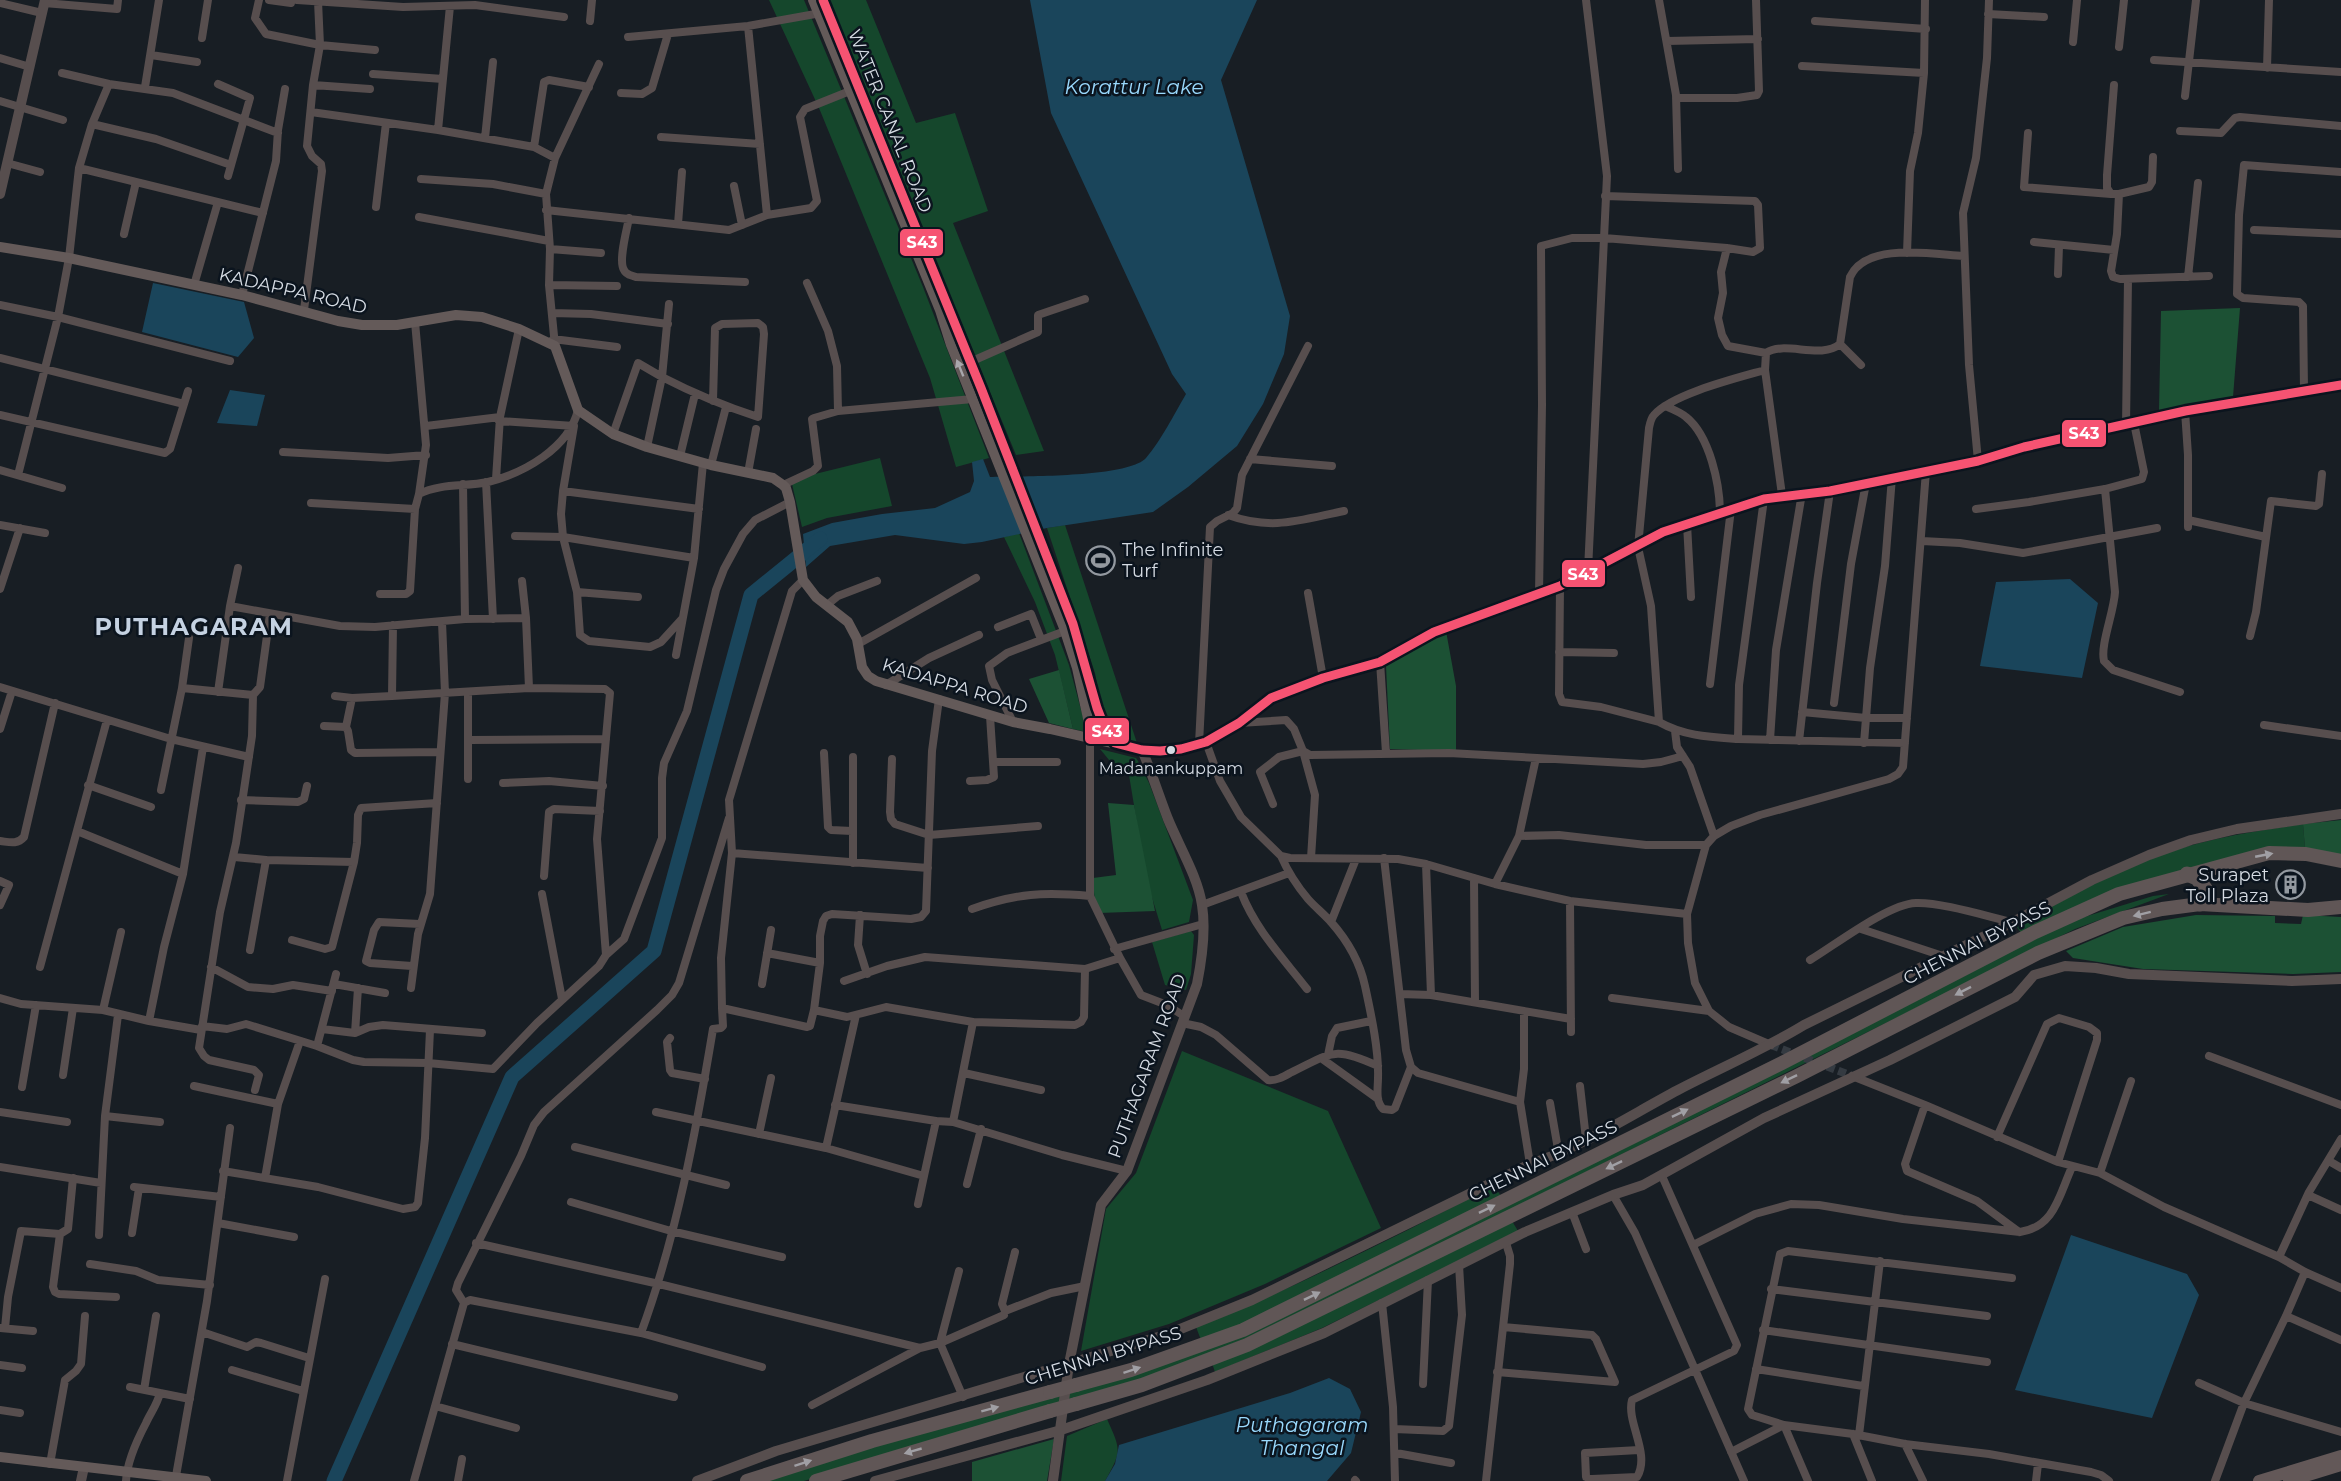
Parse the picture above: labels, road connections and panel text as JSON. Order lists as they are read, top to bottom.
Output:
{
  "streets": {
    "highway": ["CHENNAI BYPASS"],
    "main road": ["WATER CANAL ROAD", "KADAPPA ROAD"],
    "street": ["PUTHAGARAM ROAD"]
  },
  "districts": ["PUTHAGARAM"],
  "water": ["Korattur Lake", "Puthagaram Thangal"],
  "places": {
    "sports": ["The Infinite Turf"],
    "other": ["Madanankuppam"],
    "building": ["Surapet Toll Plaza"]
  },
  "lines": ["transit line S43"]
}
